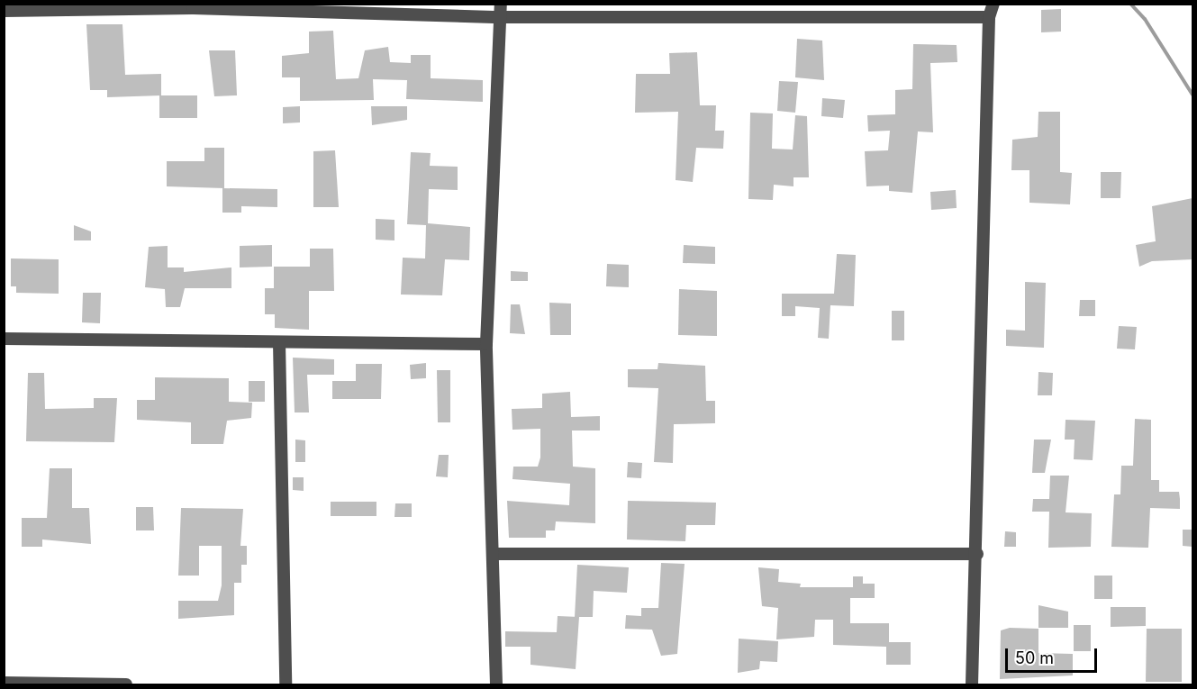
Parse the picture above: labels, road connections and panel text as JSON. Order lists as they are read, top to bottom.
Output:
{
  "scale_bar": "50 m"
}
